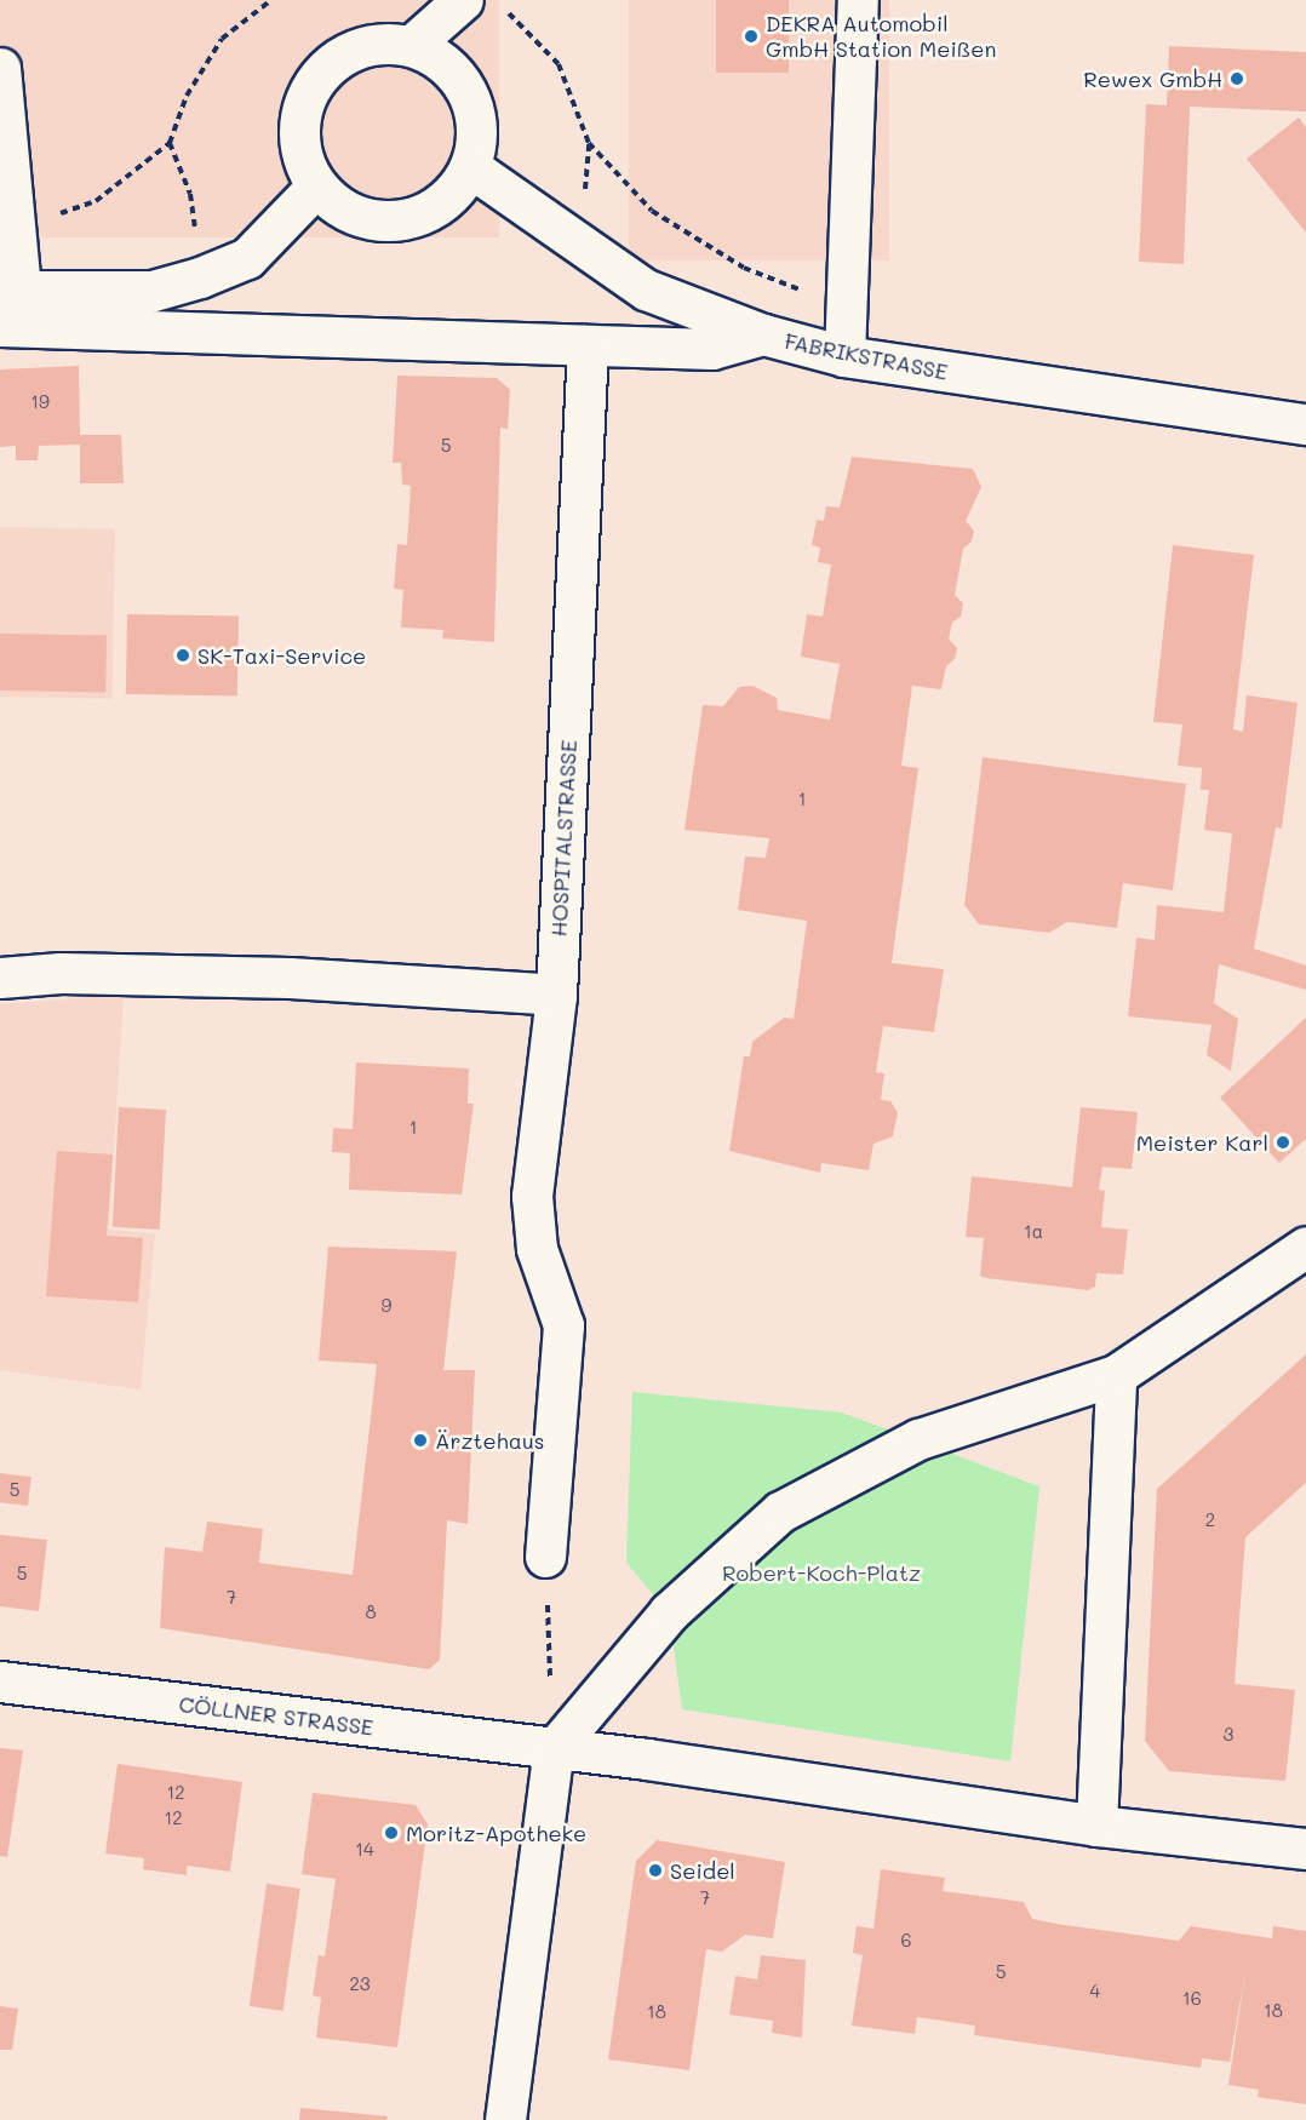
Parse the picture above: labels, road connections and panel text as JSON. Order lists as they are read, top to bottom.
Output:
{
  "streets": {
    "street": ["FABRIKSTRASSE", "HOSPITALSTRASSE", "CÖLLNER STRASSE"]
  },
  "parks": ["Robert-Koch-Platz"],
  "places": [
    "DEKRA Automobil GmbH Station Meißen",
    "Rewex GmbH",
    "SK-Taxi-Service",
    "Meister Karl",
    "Ärztehaus",
    "Moritz-Apotheke",
    "Seidel"
  ],
  "house_numbers": [
    "19",
    "5",
    "1",
    "1",
    "1a",
    "9",
    "5",
    "2",
    "5",
    "7",
    "8",
    "3",
    "12",
    "12",
    "14",
    "7",
    "6",
    "5",
    "23",
    "4",
    "16",
    "18",
    "18"
  ]
}
